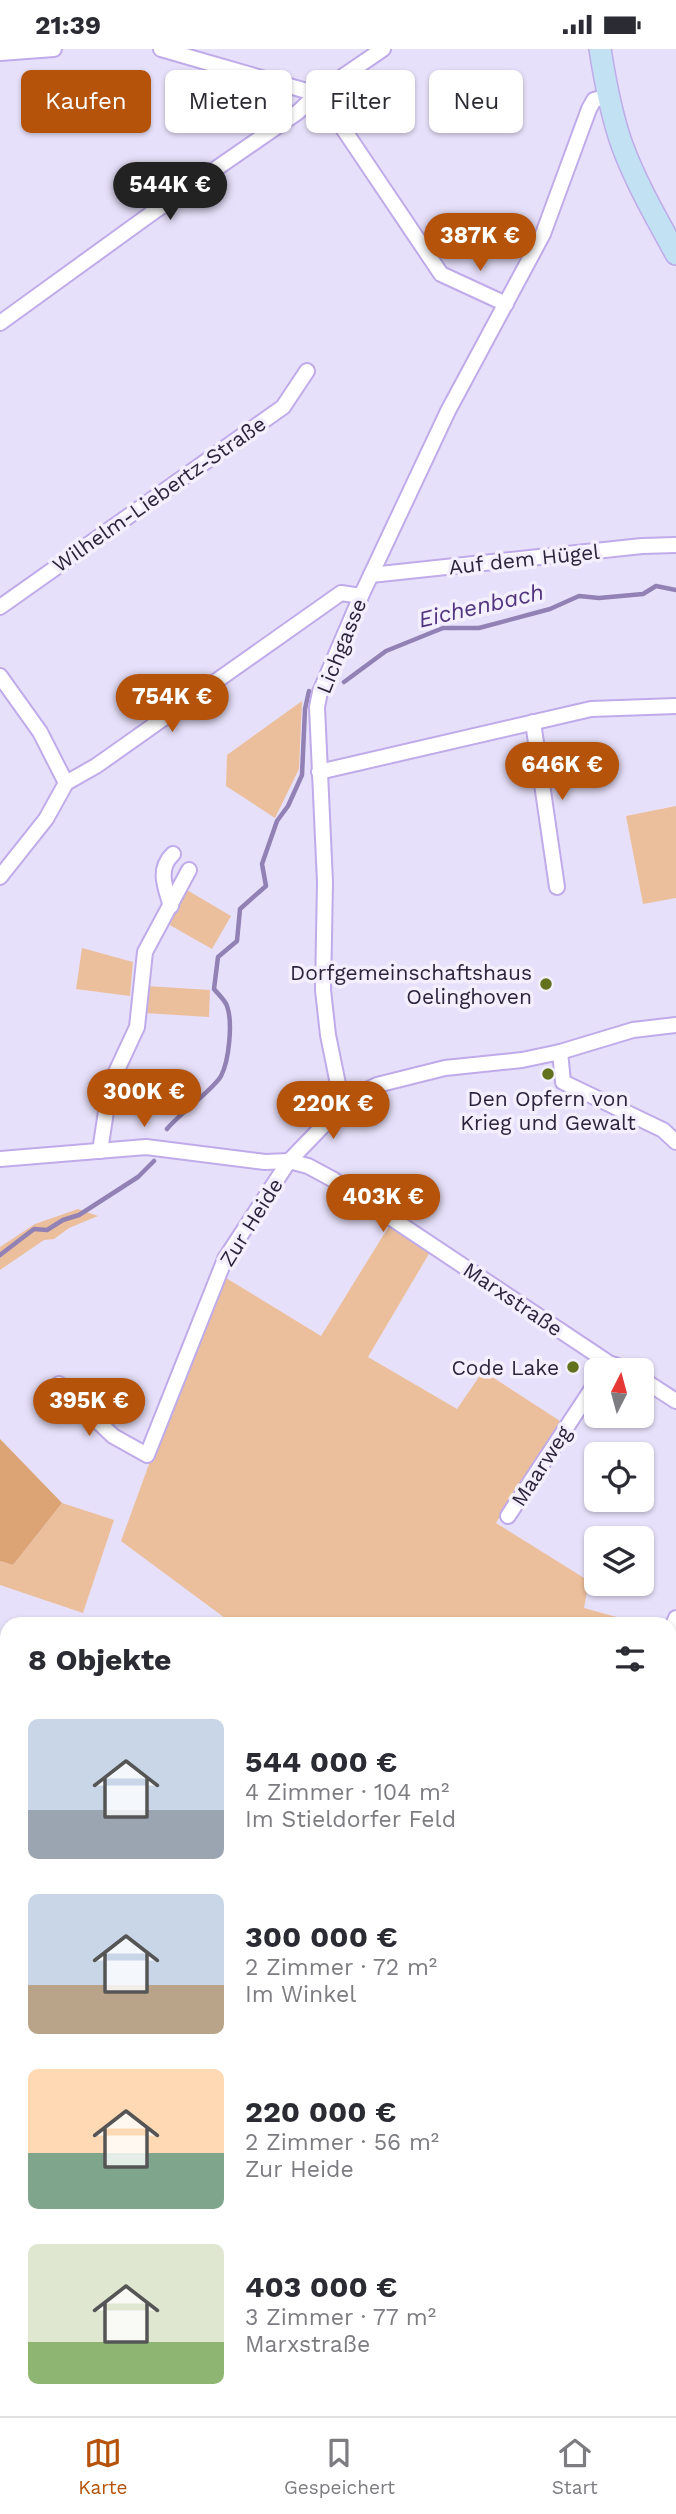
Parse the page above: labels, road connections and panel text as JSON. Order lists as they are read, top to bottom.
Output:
{
  "streets": {
    "street": [
      "Wilhelm-Liebertz-Straße",
      "Auf dem Hügel",
      "Lichgasse",
      "Zur Heide",
      "Marxstraße",
      "Maarweg"
    ]
  },
  "crossings": [
    ["Auf dem Hügel", "Lichgasse"],
    ["Lichgasse", "Zur Heide"],
    ["Zur Heide", "Marxstraße"]
  ],
  "water": ["Eichenbach"],
  "places": ["Dorfgemeinschaftshaus Oelinghoven", "Den Opfern von Krieg und Gewalt", "Code Lake"],
  "north": "top",
  "page": {
    "status": "21:39",
    "chip": [
      "Kaufen",
      "Mieten",
      "Filter",
      "Neu"
    ],
    "price": [
      "544K €",
      "387K €",
      "754K €",
      "646K €",
      "300K €",
      "220K €",
      "403K €",
      "395K €"
    ],
    "heading": "8 Objekte",
    "list": [
      {
        "name": "544 000 €",
        "note": "4 Zimmer · 104 m² · Im Stieldorfer Feld"
      },
      {
        "name": "300 000 €",
        "note": "2 Zimmer · 72 m² · Im Winkel"
      },
      {
        "name": "220 000 €",
        "note": "2 Zimmer · 56 m² · Zur Heide"
      },
      {
        "name": "403 000 €",
        "note": "3 Zimmer · 77 m² · Marxstraße"
      }
    ],
    "tabs": ["Karte", "Gespeichert", "Start"]
  }
}
